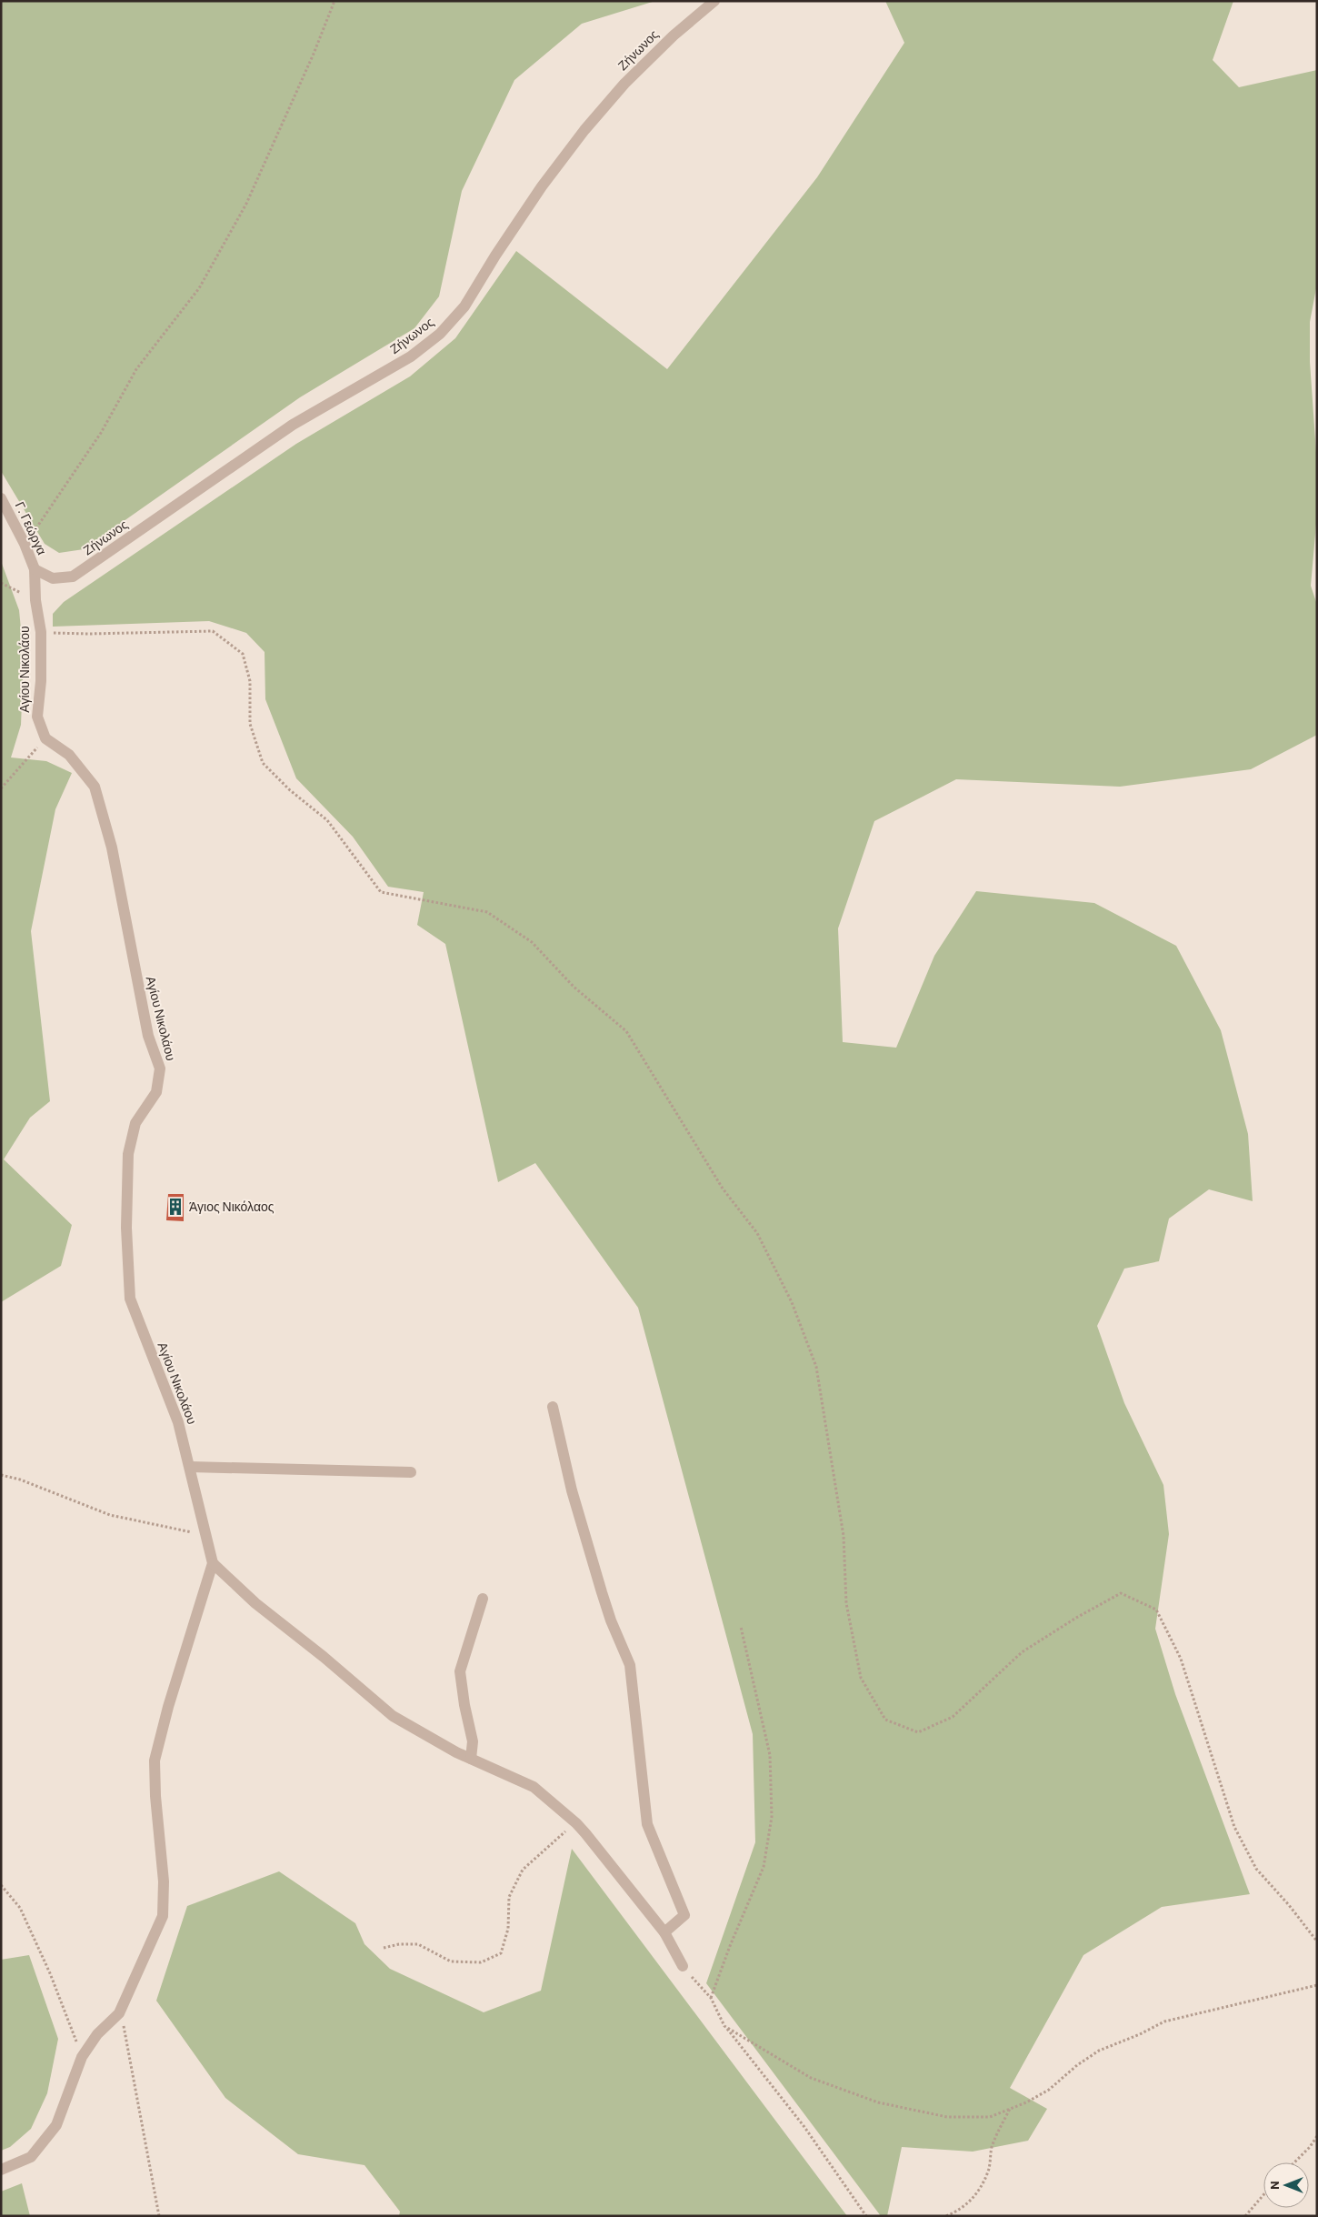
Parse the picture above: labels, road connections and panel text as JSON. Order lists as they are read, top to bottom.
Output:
{
  "streets": {
    "street": ["Ζήνωνος", "Γ. Γεώργα", "Αγίου Νικολάου"]
  },
  "crossings": [
    ["Ζήνωνος", "Γ. Γεώργα"],
    ["Ζήνωνος", "Αγίου Νικολάου"],
    ["Γ. Γεώργα", "Αγίου Νικολάου"]
  ],
  "places": {
    "building": ["Άγιος Νικόλαος"]
  },
  "north": "left"
}
